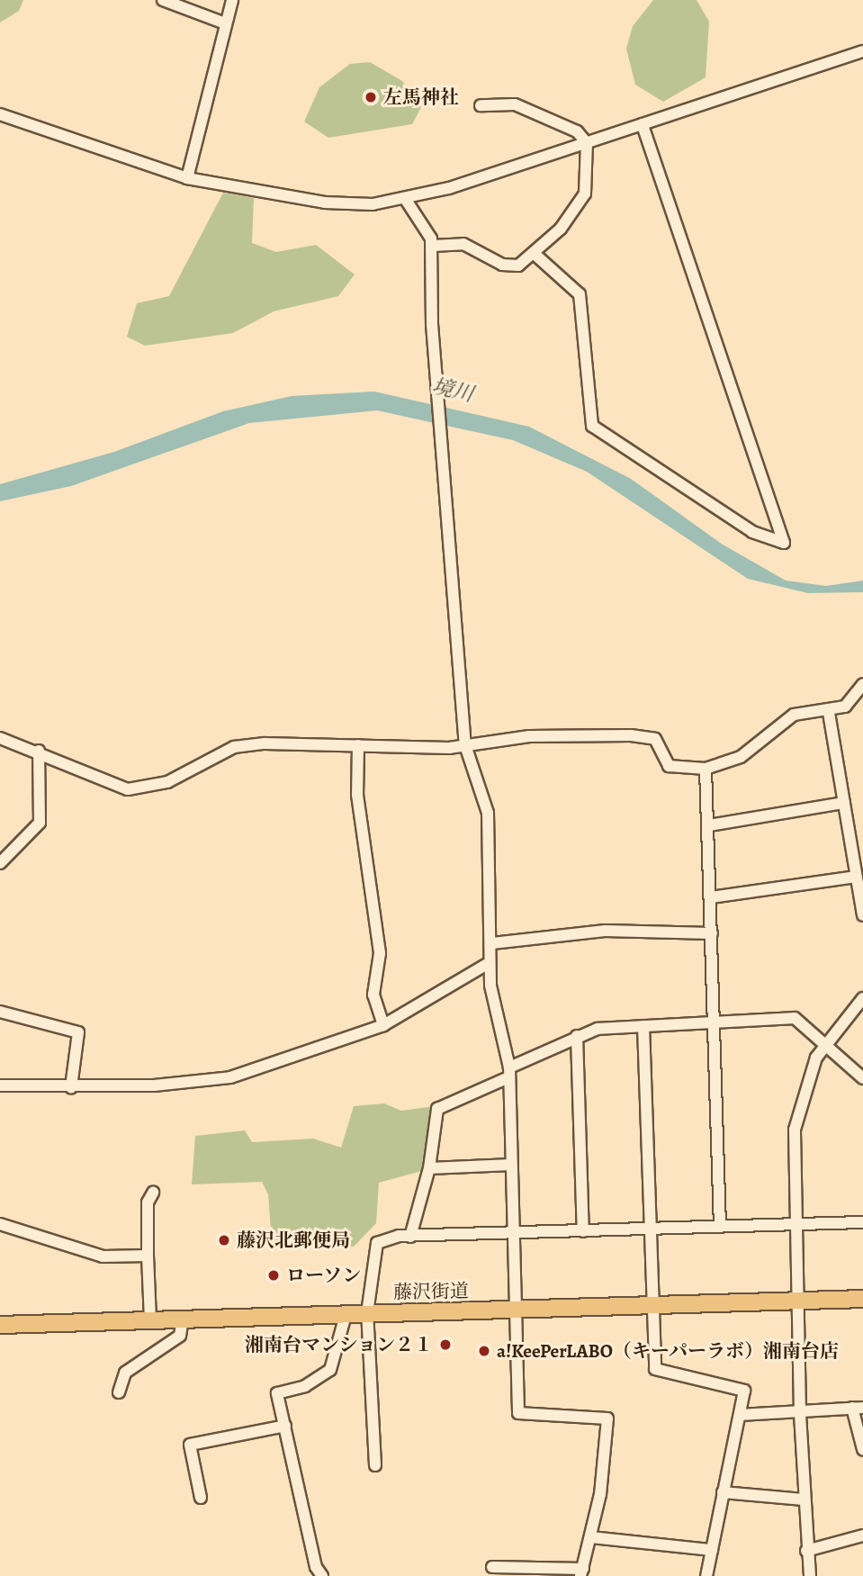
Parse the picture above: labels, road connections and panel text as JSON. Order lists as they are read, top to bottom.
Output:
{
  "streets": {
    "highway": ["藤沢街道"]
  },
  "water": ["境川"],
  "places": [
    "左馬神社",
    "藤沢北郵便局",
    "ローソン",
    "湘南台マンション２１",
    "a!KeePerLABO（キーパーラボ）湘南台店"
  ]
}
